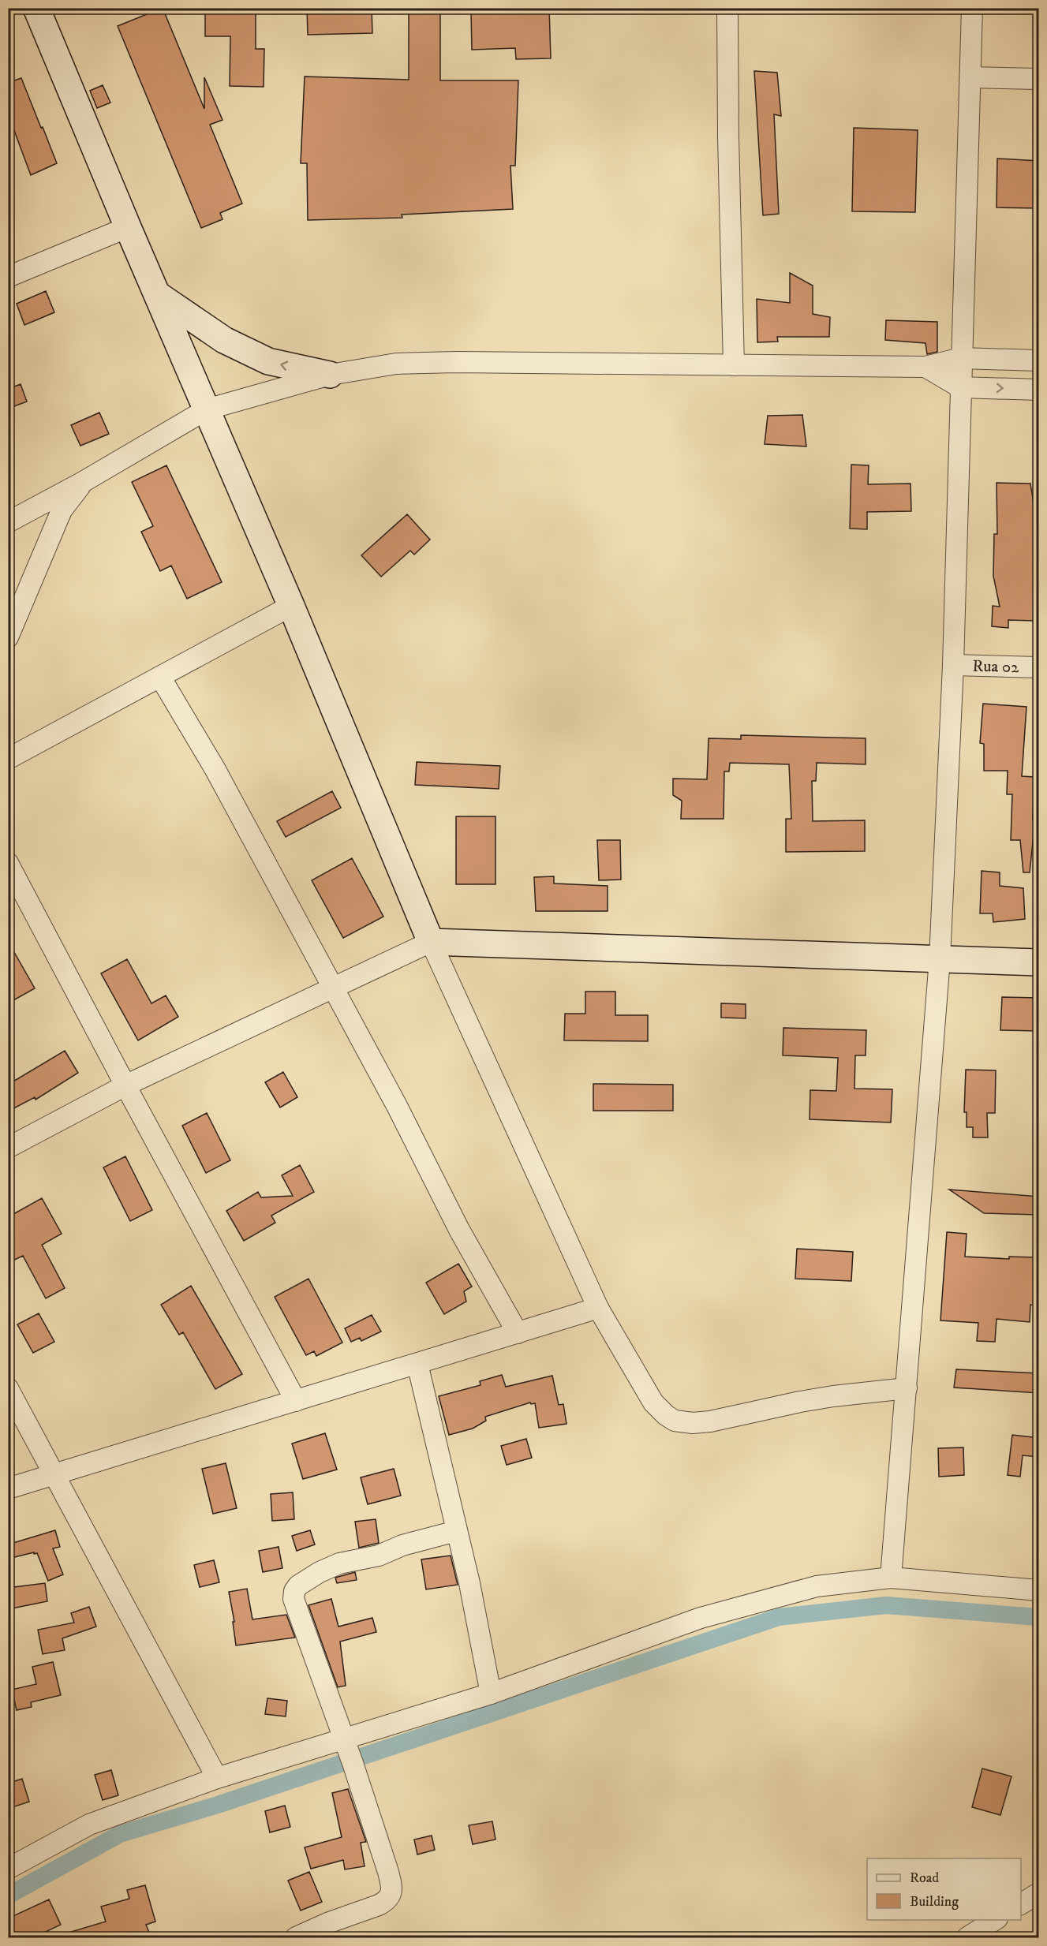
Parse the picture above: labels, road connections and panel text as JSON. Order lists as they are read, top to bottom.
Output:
{
  "streets": {
    "street": ["Rua 02"]
  },
  "legend": ["Road", "Building"]
}
